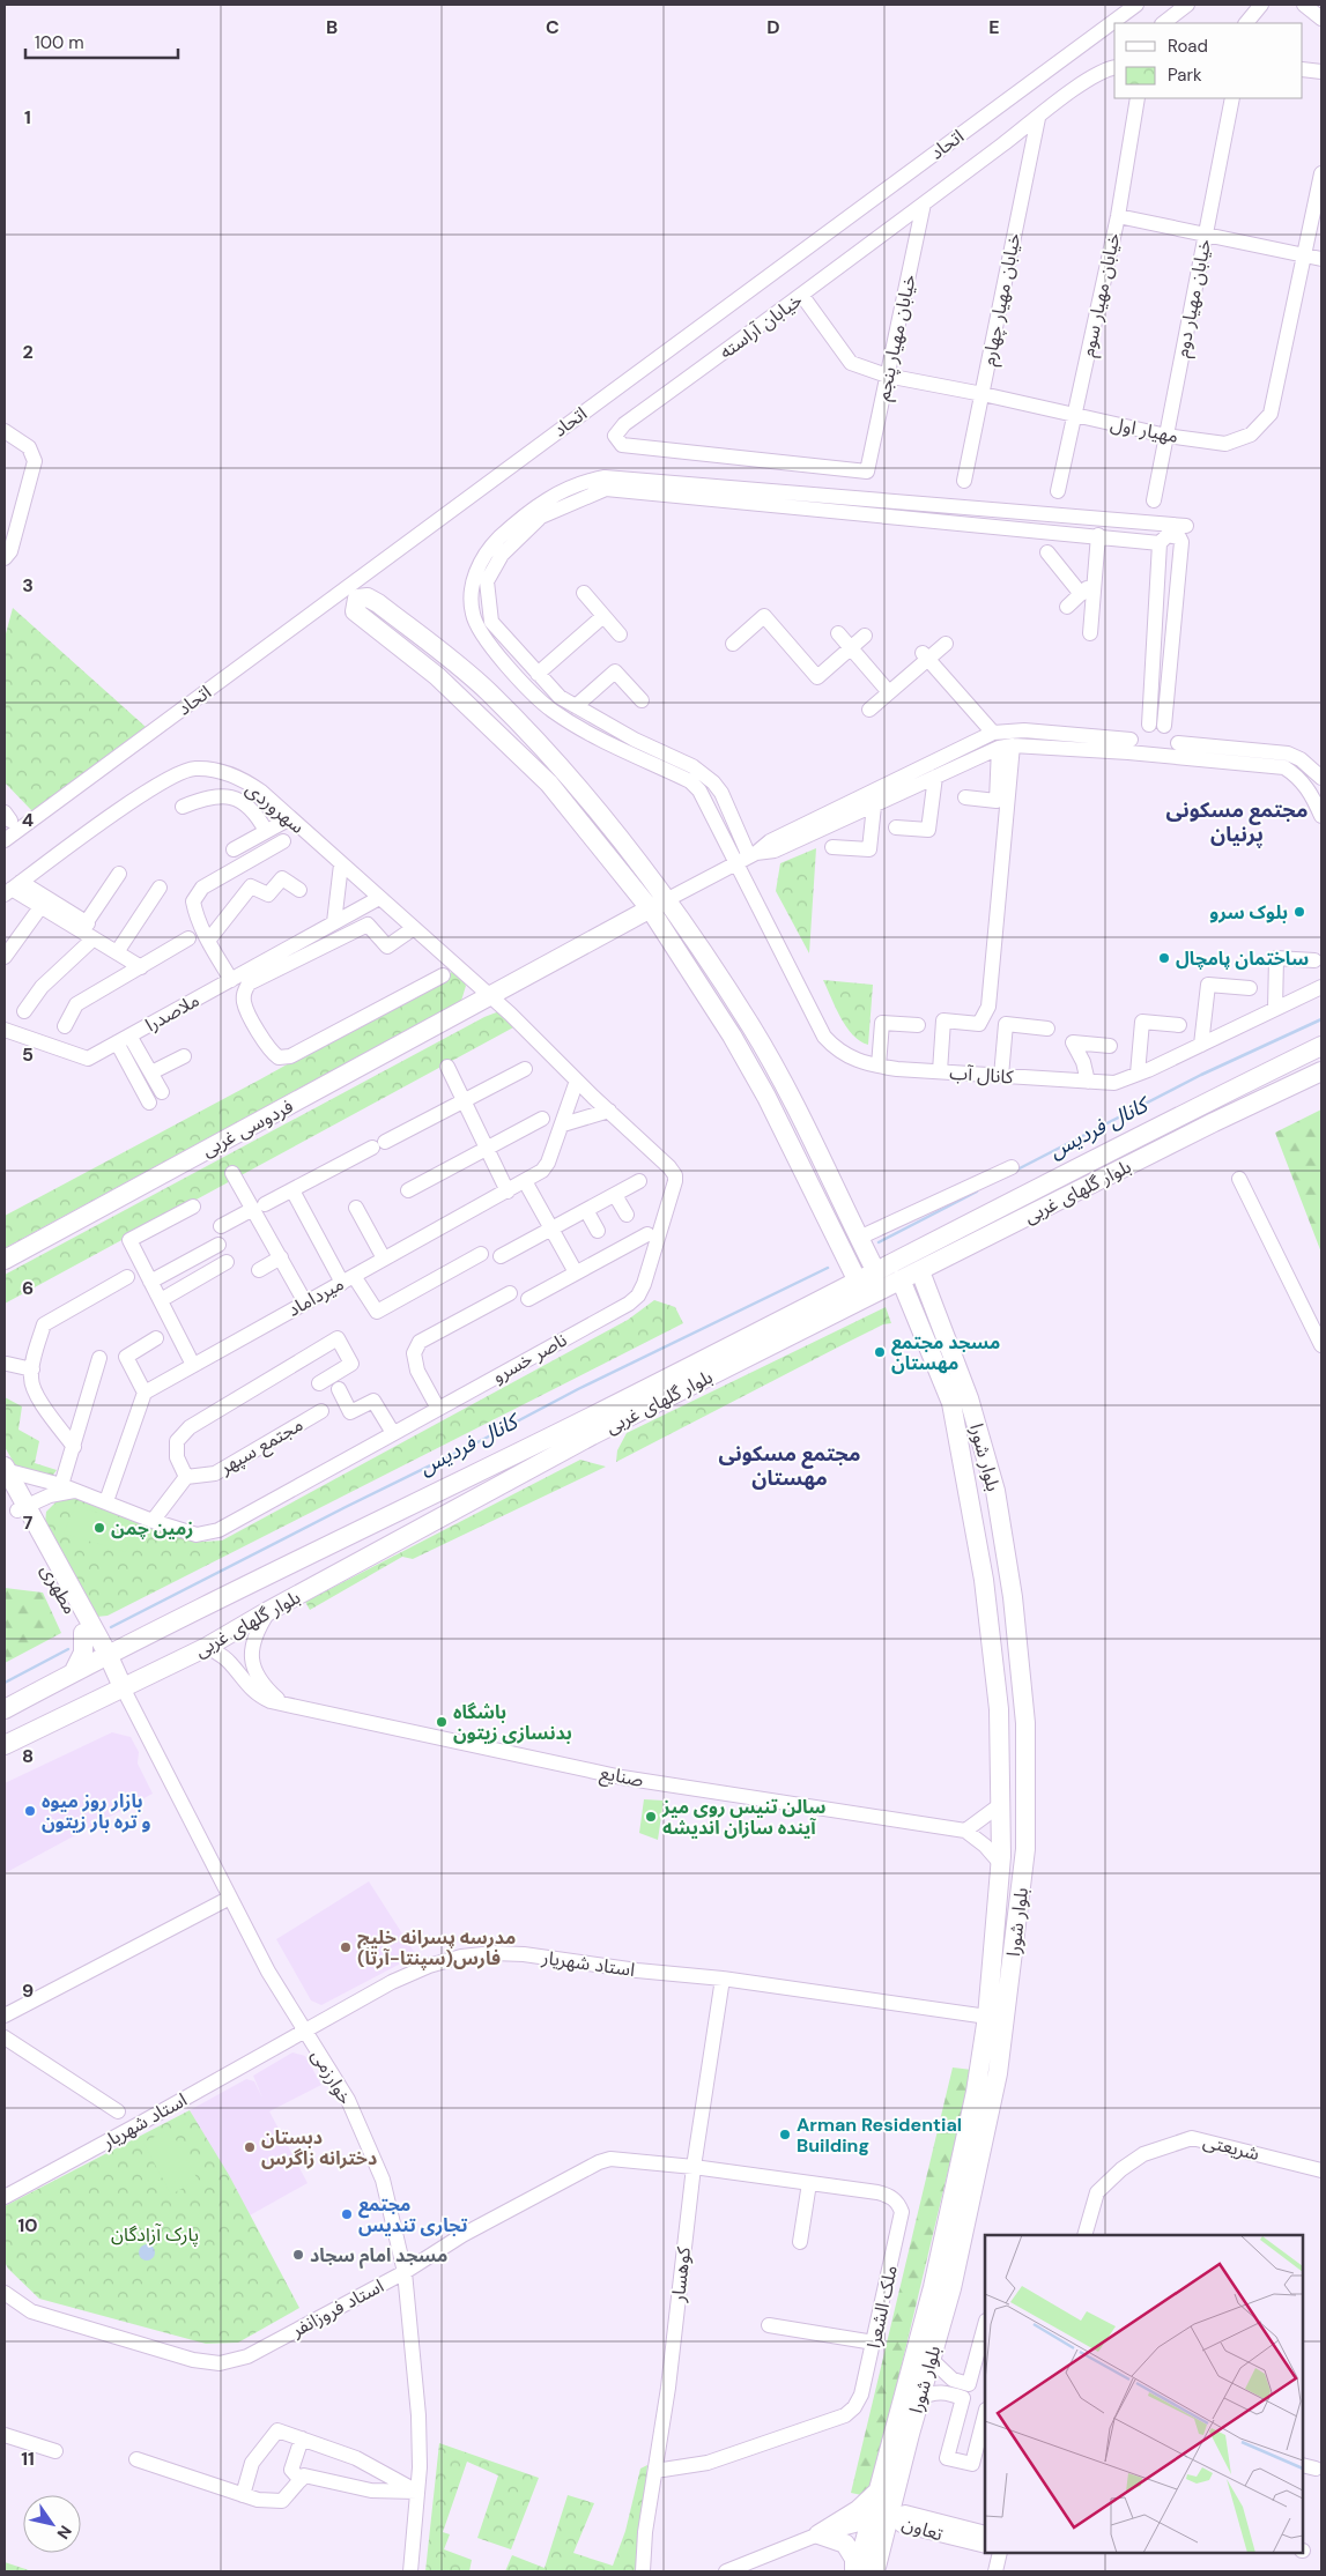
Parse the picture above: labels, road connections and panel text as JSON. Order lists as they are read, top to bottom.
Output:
{
  "streets": {
    "main road": [
      "فردوسی غربی",
      "بلوار گلهای غربی",
      "بلوار شورا",
      "مطهری"
    ],
    "street": [
      "اتحاد",
      "خیابان مهیار سوم",
      "خیابان مهیار دوم",
      "خیابان مهیار چهارم",
      "خیابان آراسته",
      "خیابان مهیار پنجم",
      "مهیار اول",
      "سهروردی",
      "ملاصدرا",
      "کانال آب",
      "میرداماد",
      "ناصر خسرو",
      "مجتمع سپهر",
      "صنایع",
      "استاد شهریار",
      "خوارزمی",
      "شریعتی",
      "کوهسار",
      "ملک الشعرا",
      "استاد فروزانفر",
      "تعاون"
    ]
  },
  "crossings": [
    ["خیابان مهیار سوم", "مهیار اول"],
    ["خیابان مهیار دوم", "مهیار اول"],
    ["خیابان مهیار چهارم", "خیابان آراسته"],
    ["خیابان مهیار چهارم", "مهیار اول"],
    ["خیابان آراسته", "خیابان مهیار پنجم"],
    ["خیابان آراسته", "مهیار اول"],
    ["خیابان مهیار پنجم", "مهیار اول"],
    ["سهروردی", "ملاصدرا"],
    ["سهروردی", "فردوسی غربی"],
    ["سهروردی", "ناصر خسرو"],
    ["فردوسی غربی", "ناصر خسرو"],
    ["بلوار گلهای غربی", "بلوار شورا"],
    ["بلوار گلهای غربی", "مطهری"],
    ["بلوار گلهای غربی", "صنایع"],
    ["بلوار گلهای غربی", "خوارزمی"],
    ["میرداماد", "ناصر خسرو"],
    ["ناصر خسرو", "مطهری"],
    ["بلوار شورا", "استاد شهریار"],
    ["بلوار شورا", "تعاون"],
    ["مطهری", "خوارزمی"],
    ["استاد شهریار", "خوارزمی"],
    ["استاد شهریار", "کوهسار"],
    ["خوارزمی", "استاد فروزانفر"],
    ["کوهسار", "ملک الشعرا"],
    ["کوهسار", "استاد فروزانفر"],
    ["ملک الشعرا", "استاد فروزانفر"]
  ],
  "districts": ["مجتمع مسکونی پرنیان", "مجتمع مسکونی مهستان"],
  "water": ["کانال فردیس"],
  "parks": ["پارک آزادگان"],
  "places": [
    "بلوک سرو",
    "ساختمان پامچال",
    "مسجد مجتمع مهستان",
    "زمین چمن",
    "باشگاه بدنسازی زیتون",
    "بازار روز میوه و تره بار زیتون",
    "سالن تنیس روی میز آینده سازان اندیشه",
    "مدرسه پسرانه خلیج فارس(سپنتا-آرتا)",
    "Arman Residential Building",
    "دبستان دخترانه زاگرس",
    "مجتمع تجاری تندیس",
    "مسجد امام سجاد"
  ],
  "legend": ["Road", "Park"],
  "scale_bar": "100 m",
  "north": "bottom right",
  "grid": {
    "columns": [
      "B",
      "C",
      "D",
      "E"
    ],
    "rows": [
      "1",
      "2",
      "3",
      "4",
      "5",
      "6",
      "7",
      "8",
      "9",
      "10",
      "11"
    ]
  }
}
